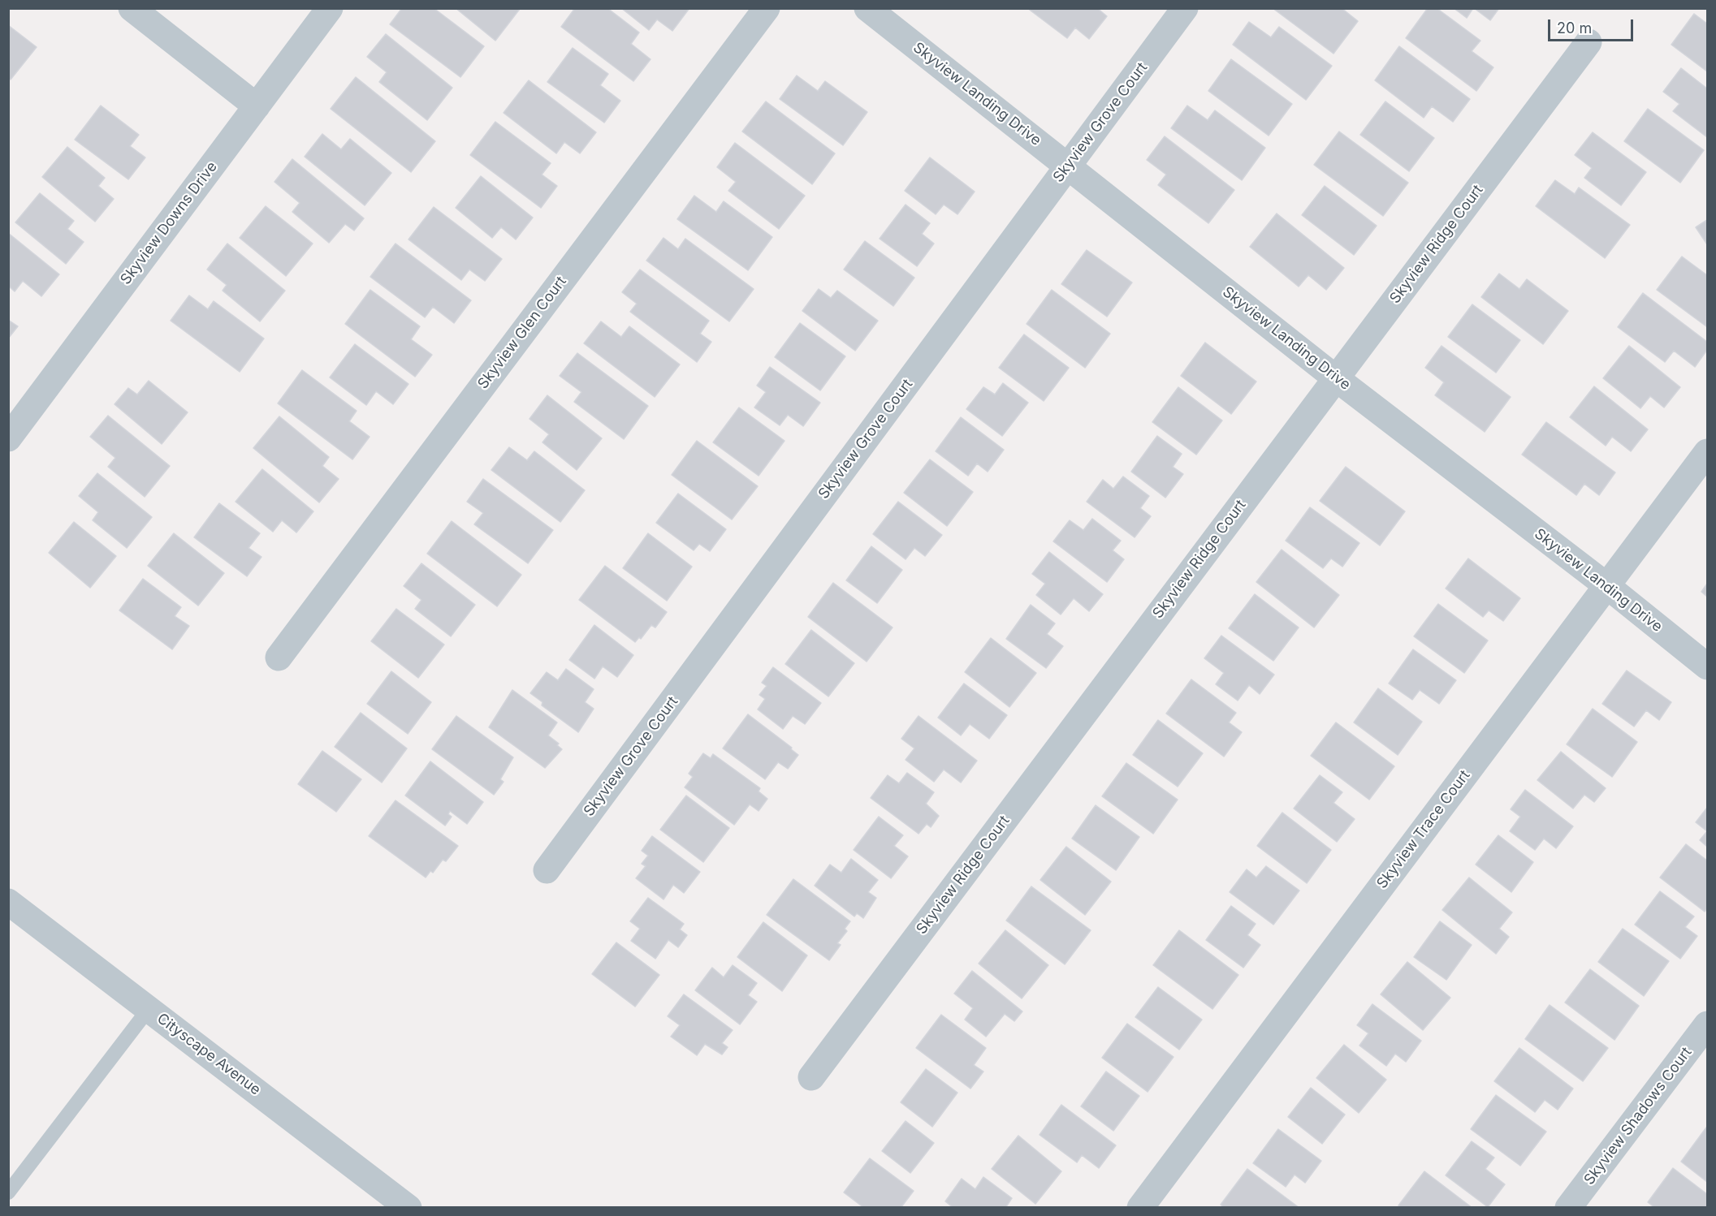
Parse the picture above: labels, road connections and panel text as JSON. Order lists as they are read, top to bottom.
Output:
{
  "streets": {
    "street": [
      "Skyview Landing Drive",
      "Skyview Grove Court",
      "Skyview Downs Drive",
      "Skyview Ridge Court",
      "Skyview Glen Court",
      "Skyview Trace Court",
      "Cityscape Avenue",
      "Skyview Shadows Court"
    ]
  },
  "crossings": [
    ["Skyview Landing Drive", "Skyview Grove Court"],
    ["Skyview Landing Drive", "Skyview Ridge Court"],
    ["Skyview Landing Drive", "Skyview Trace Court"]
  ],
  "scale_bar": "20 m"
}
